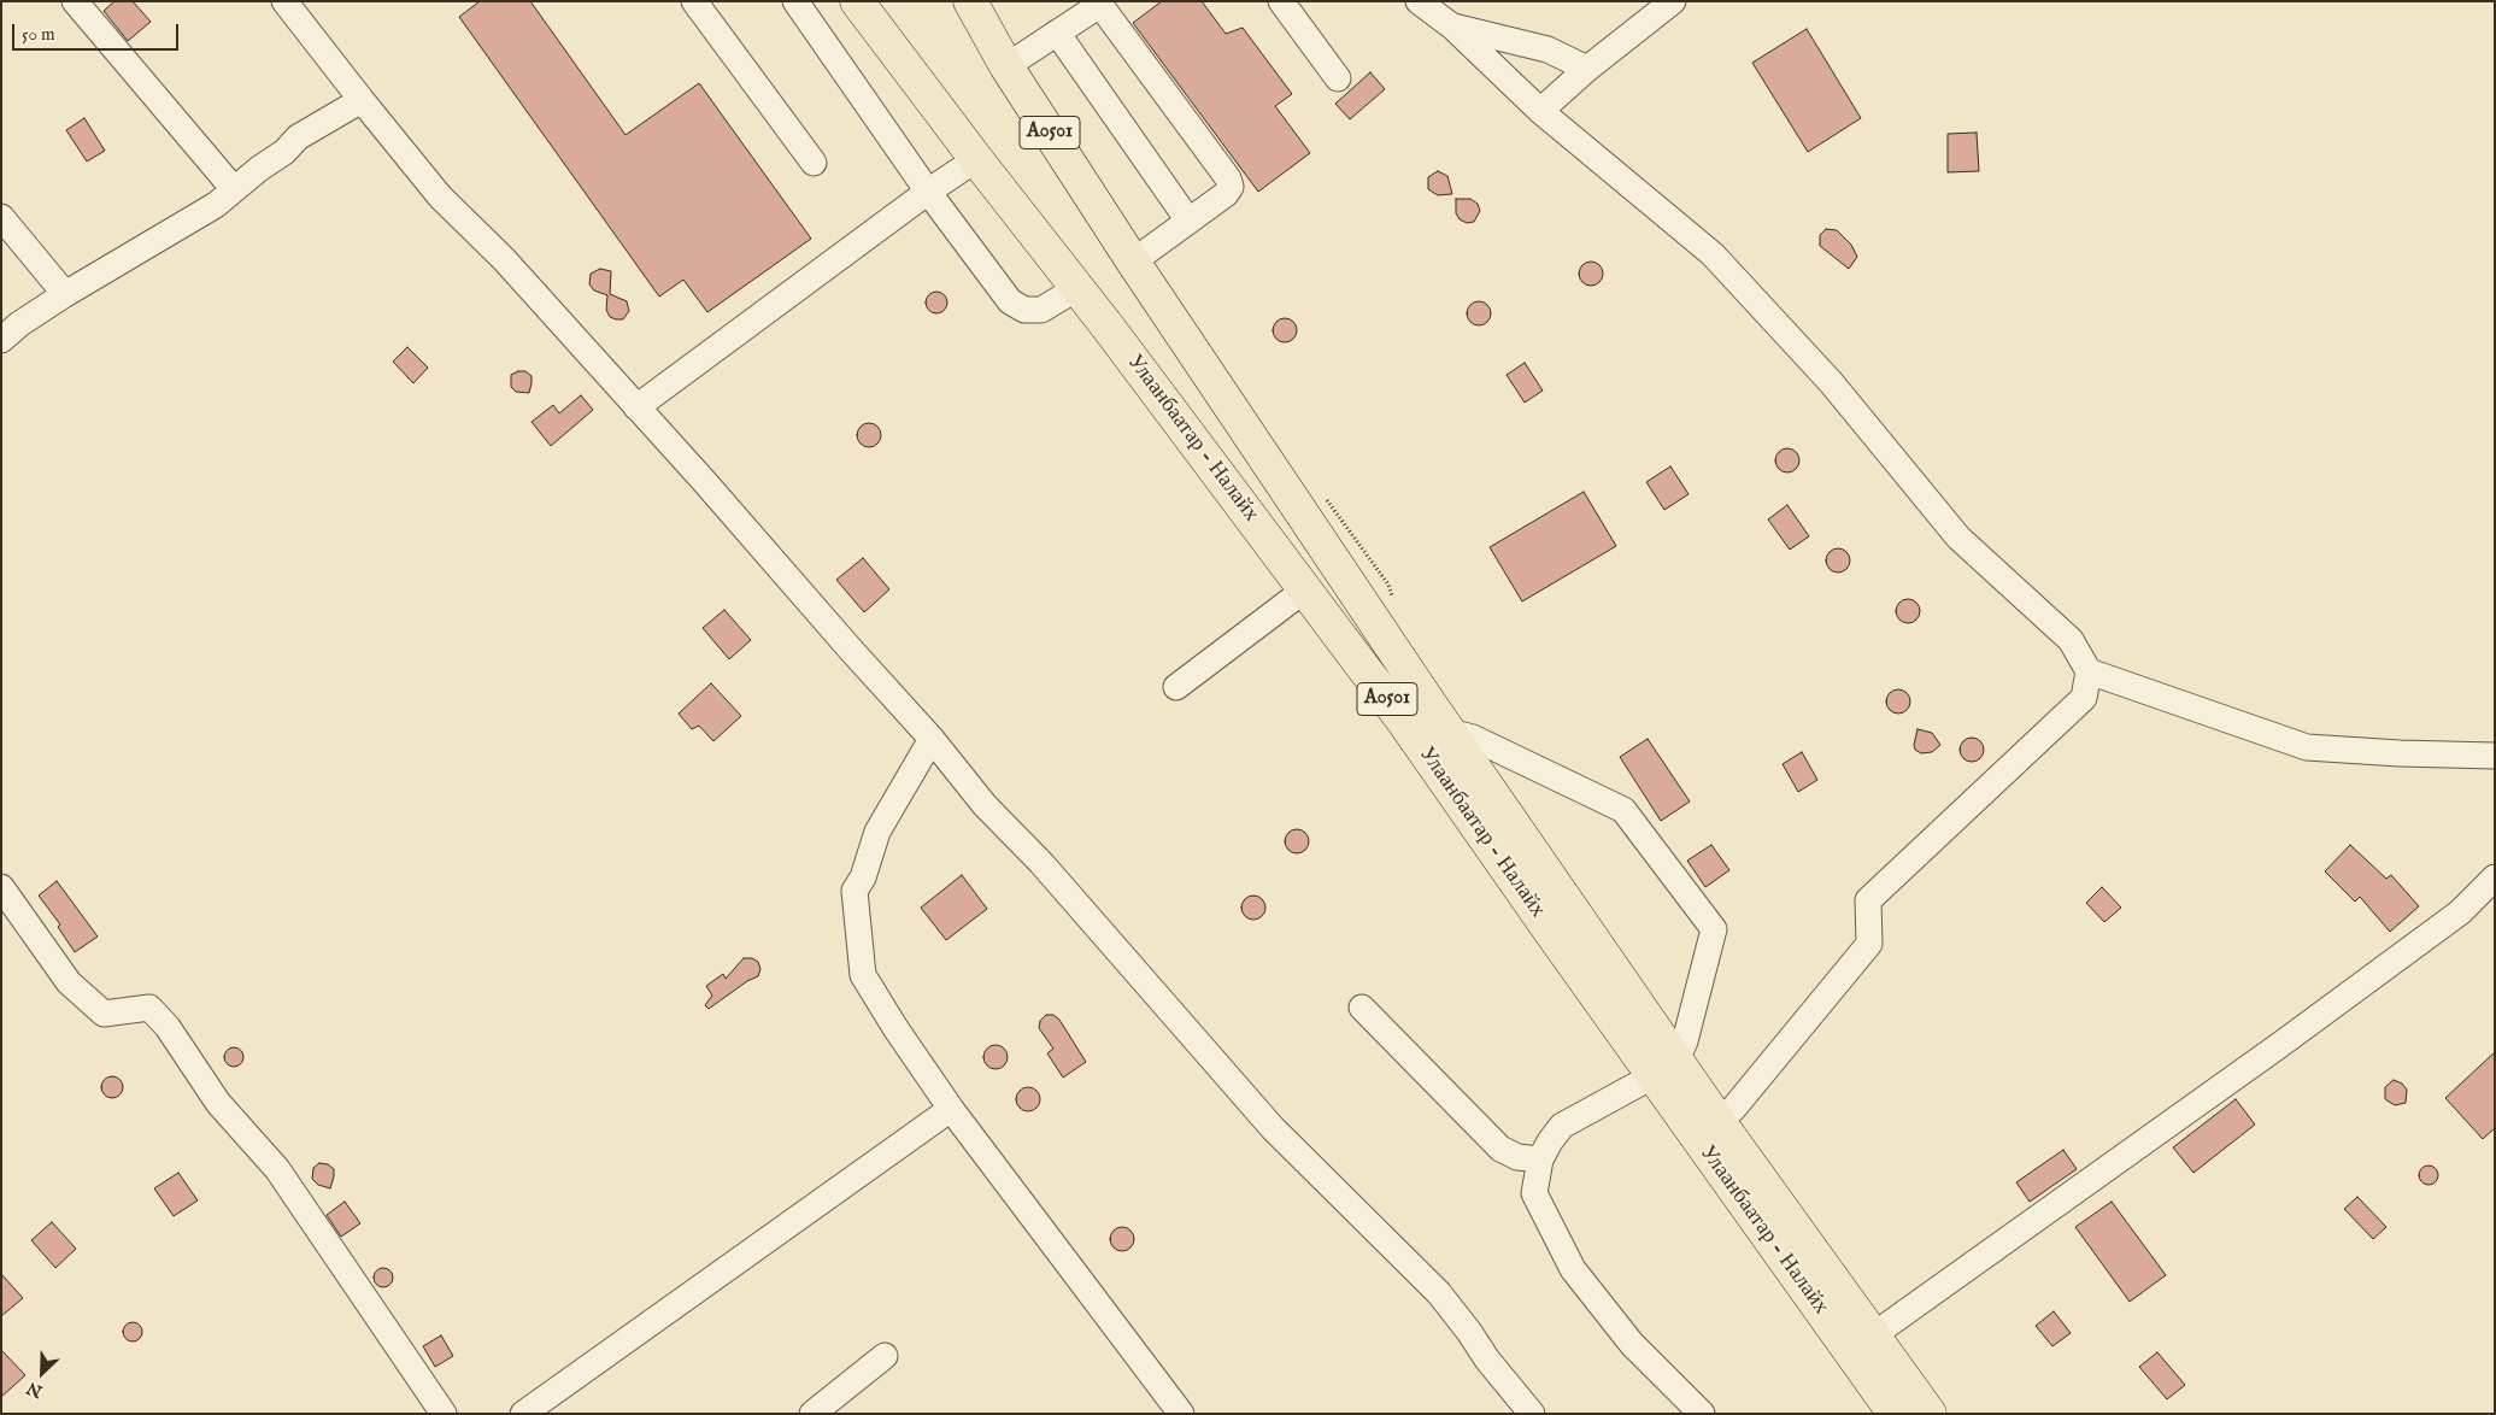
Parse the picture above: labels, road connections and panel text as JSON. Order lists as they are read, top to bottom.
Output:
{
  "streets": {
    "highway": ["A0501", "Улаанбаатар - Налайх"]
  },
  "scale_bar": "50 m",
  "north": "bottom left"
}
